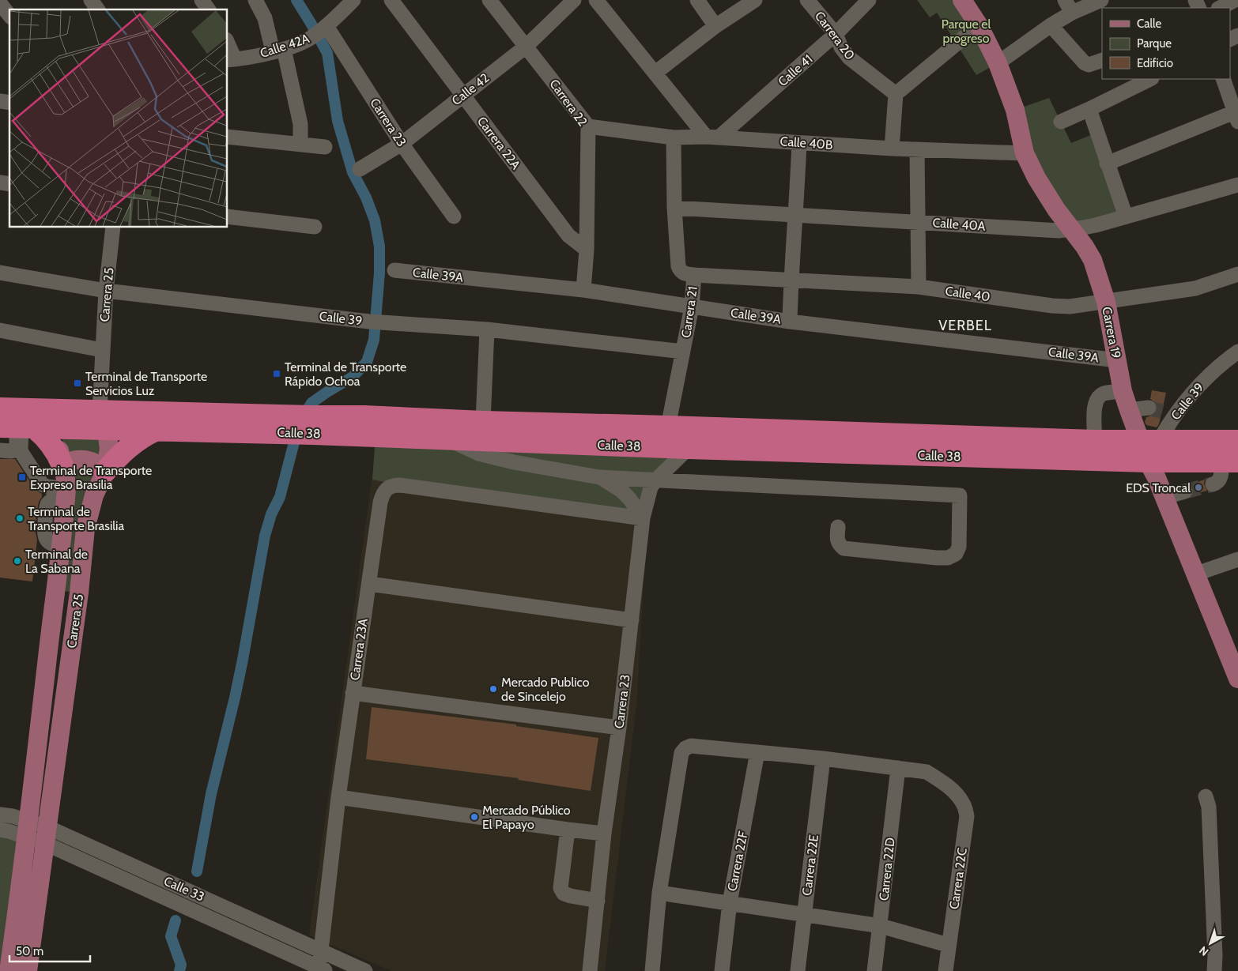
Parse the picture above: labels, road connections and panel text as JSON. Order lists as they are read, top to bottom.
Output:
{
  "streets": {
    "highway": ["Calle 38"],
    "main road": ["Carrera 25", "Carrera 19"],
    "street": [
      "Carrera 20",
      "Calle 42A",
      "Calle 41",
      "Calle 42",
      "Carrera 22",
      "Carrera 23",
      "Carrera 22A",
      "Calle 40B",
      "Calle 40A",
      "Calle 39A",
      "Calle 40",
      "Carrera 21",
      "Calle 39",
      "Carrera 23A",
      "Carrera 22F",
      "Carrera 22E",
      "Carrera 22D",
      "Carrera 22C",
      "Calle 33"
    ]
  },
  "crossings": [
    ["Carrera 20", "Calle 41"],
    ["Calle 42A", "Carrera 23"],
    ["Calle 41", "Calle 40B"],
    ["Calle 42", "Carrera 22"],
    ["Calle 42", "Carrera 23"],
    ["Calle 42", "Carrera 22A"],
    ["Carrera 22", "Carrera 22A"],
    ["Carrera 22", "Calle 40B"],
    ["Carrera 23", "Calle 38"],
    ["Carrera 23", "Carrera 23A"],
    ["Calle 40B", "Carrera 21"],
    ["Calle 40B", "Carrera 19"],
    ["Calle 40A", "Carrera 21"],
    ["Calle 40A", "Carrera 19"],
    ["Calle 39A", "Carrera 21"],
    ["Calle 39A", "Carrera 19"],
    ["Calle 40", "Carrera 21"],
    ["Calle 40", "Carrera 19"],
    ["Carrera 25", "Calle 39"],
    ["Carrera 25", "Calle 38"],
    ["Carrera 25", "Calle 33"],
    ["Carrera 21", "Calle 39"],
    ["Carrera 21", "Calle 38"],
    ["Calle 39", "Carrera 19"],
    ["Calle 39", "Calle 38"],
    ["Carrera 19", "Calle 38"],
    ["Carrera 23A", "Calle 33"],
    ["Carrera 22F", "Carrera 22C"],
    ["Carrera 22E", "Carrera 22C"],
    ["Carrera 22D", "Carrera 22C"]
  ],
  "districts": ["VERBEL"],
  "parks": ["Parque el progreso"],
  "places": {
    "transit": ["Terminal de Transporte Rápido Ochoa", "Terminal de Transporte Servicios Luz", "Terminal de Transporte Expreso Brasilia"],
    "other": [
      "EDS Troncal",
      "Terminal de Transporte Brasilia",
      "Terminal de La Sabana",
      "Mercado Publico de Sincelejo",
      "Mercado Público El Papayo"
    ]
  },
  "legend": ["Calle", "Parque", "Edificio"],
  "scale_bar": "50 m",
  "north": "bottom left"
}
